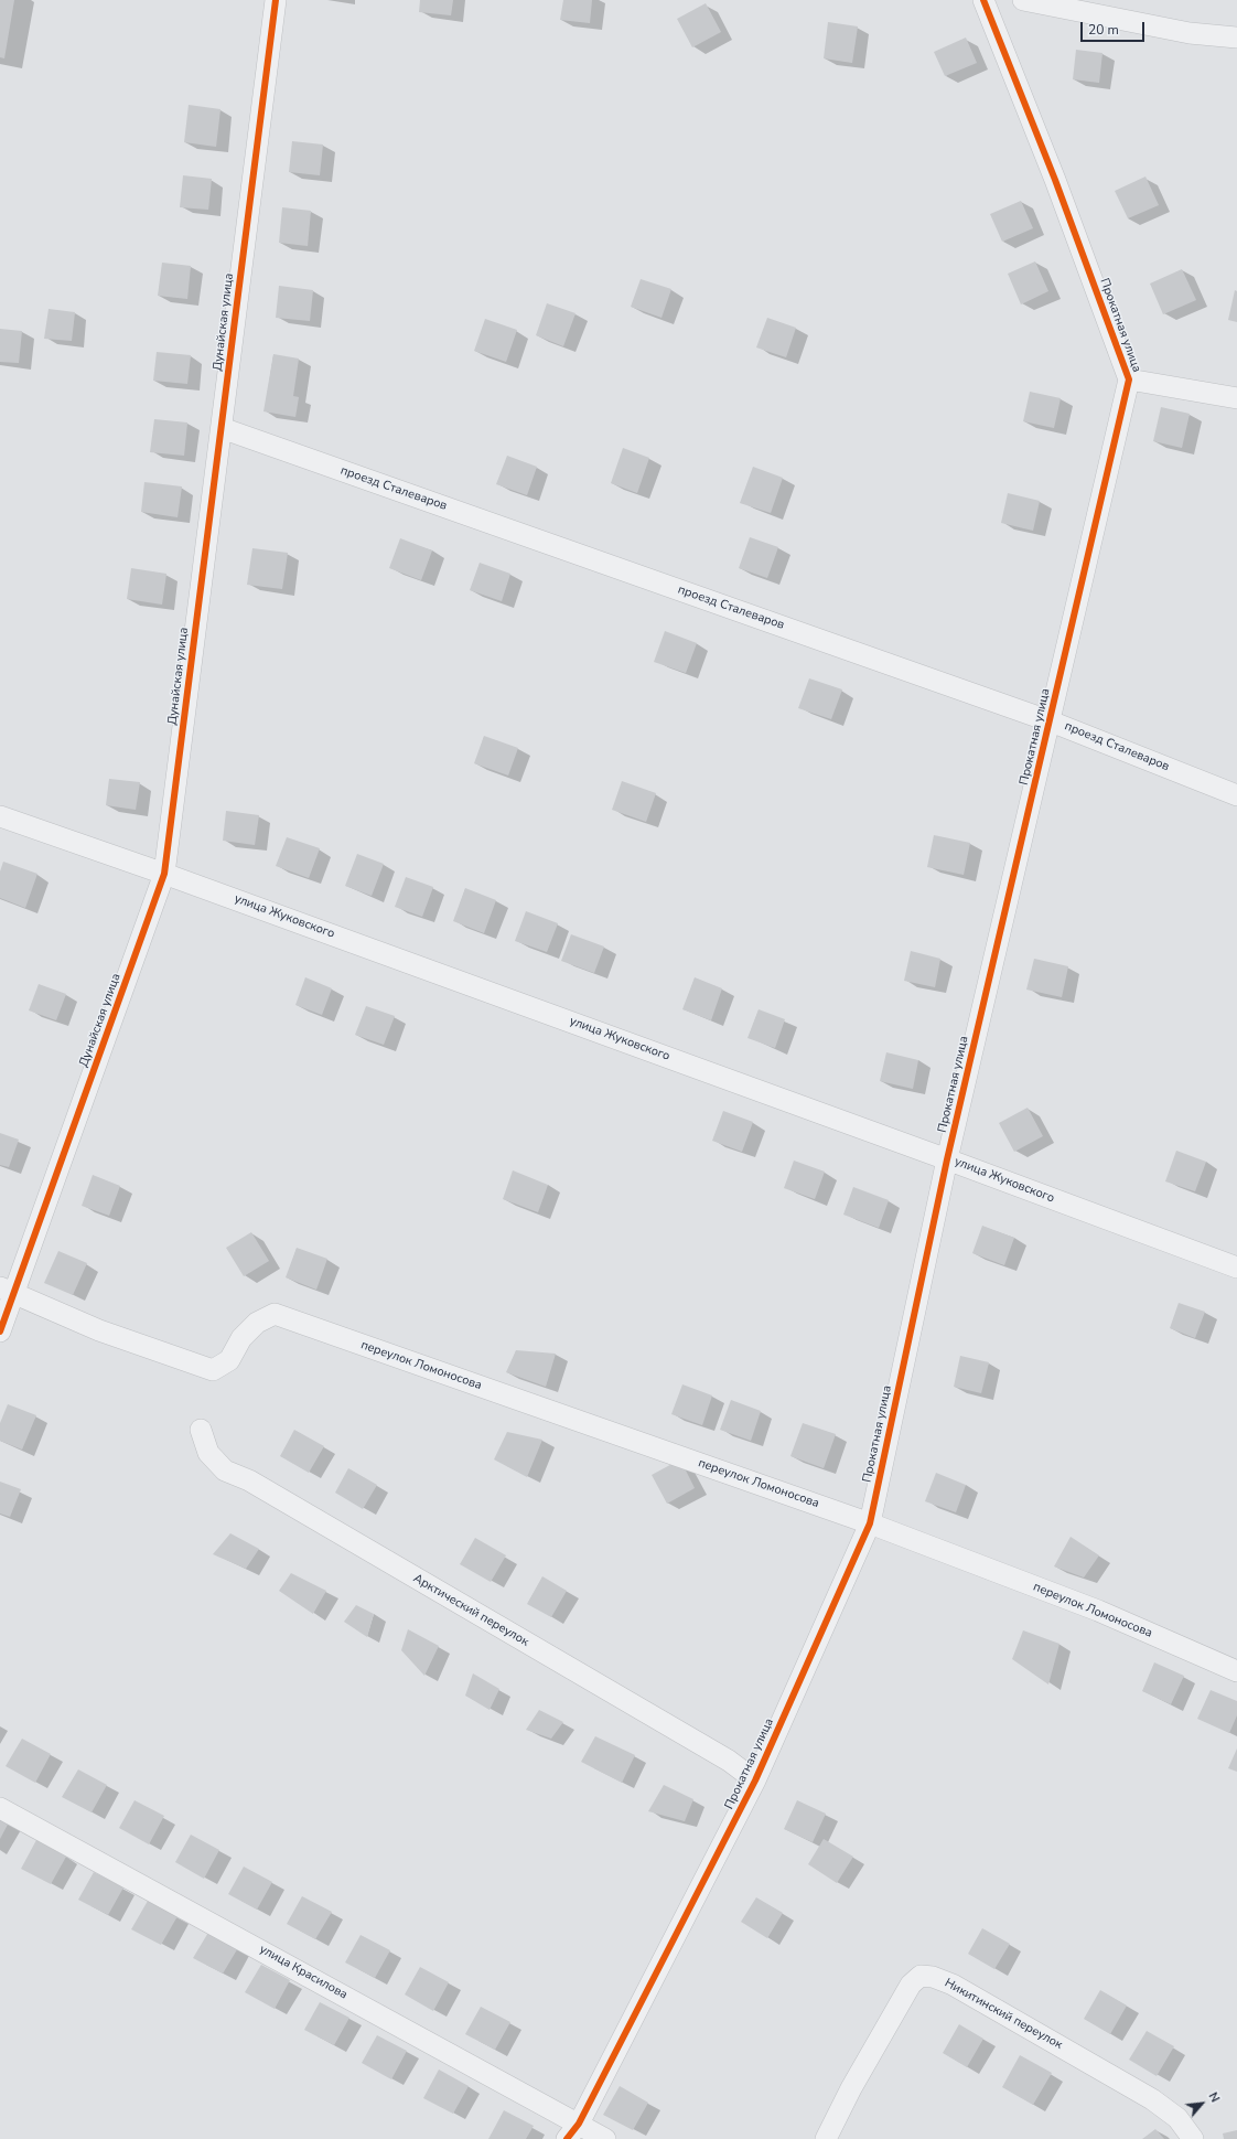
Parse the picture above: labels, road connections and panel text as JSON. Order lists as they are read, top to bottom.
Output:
{
  "streets": {
    "street": [
      "Дунайская улица",
      "Прокатная улица",
      "проезд Сталеваров",
      "улица Жуковского",
      "переулок Ломоносова",
      "Арктический переулок",
      "улица Красилова",
      "Никитинский переулок"
    ]
  },
  "crossings": [
    ["Дунайская улица", "проезд Сталеваров"],
    ["Дунайская улица", "улица Жуковского"],
    ["Дунайская улица", "переулок Ломоносова"],
    ["Прокатная улица", "проезд Сталеваров"],
    ["Прокатная улица", "улица Жуковского"],
    ["Прокатная улица", "переулок Ломоносова"],
    ["Прокатная улица", "Арктический переулок"],
    ["Прокатная улица", "улица Красилова"]
  ],
  "scale_bar": "20 m",
  "north": "top right"
}
